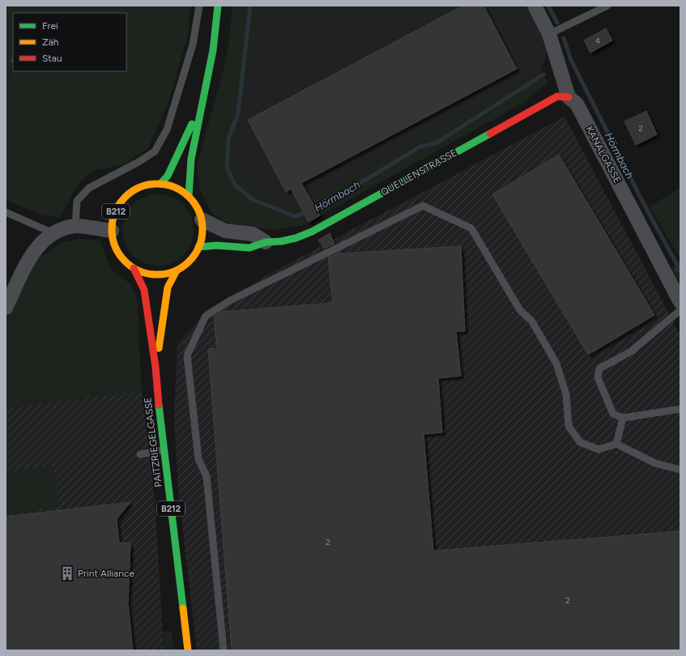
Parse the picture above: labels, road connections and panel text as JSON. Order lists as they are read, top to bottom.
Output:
{
  "streets": {
    "main road": ["QUELLENSTRASSE", "B212", "PAITZRIEGELGASSE"],
    "street": ["KANALGASSE"]
  },
  "crossings": [
    ["KANALGASSE", "QUELLENSTRASSE"],
    ["QUELLENSTRASSE", "B212"],
    ["QUELLENSTRASSE", "PAITZRIEGELGASSE"],
    ["B212", "PAITZRIEGELGASSE"]
  ],
  "water": ["Hörmbach"],
  "places": {
    "building": ["Print Alliance"]
  },
  "house_numbers": [
    "4",
    "2",
    "2",
    "2"
  ],
  "legend": ["Frei", "Zäh", "Stau"]
}
